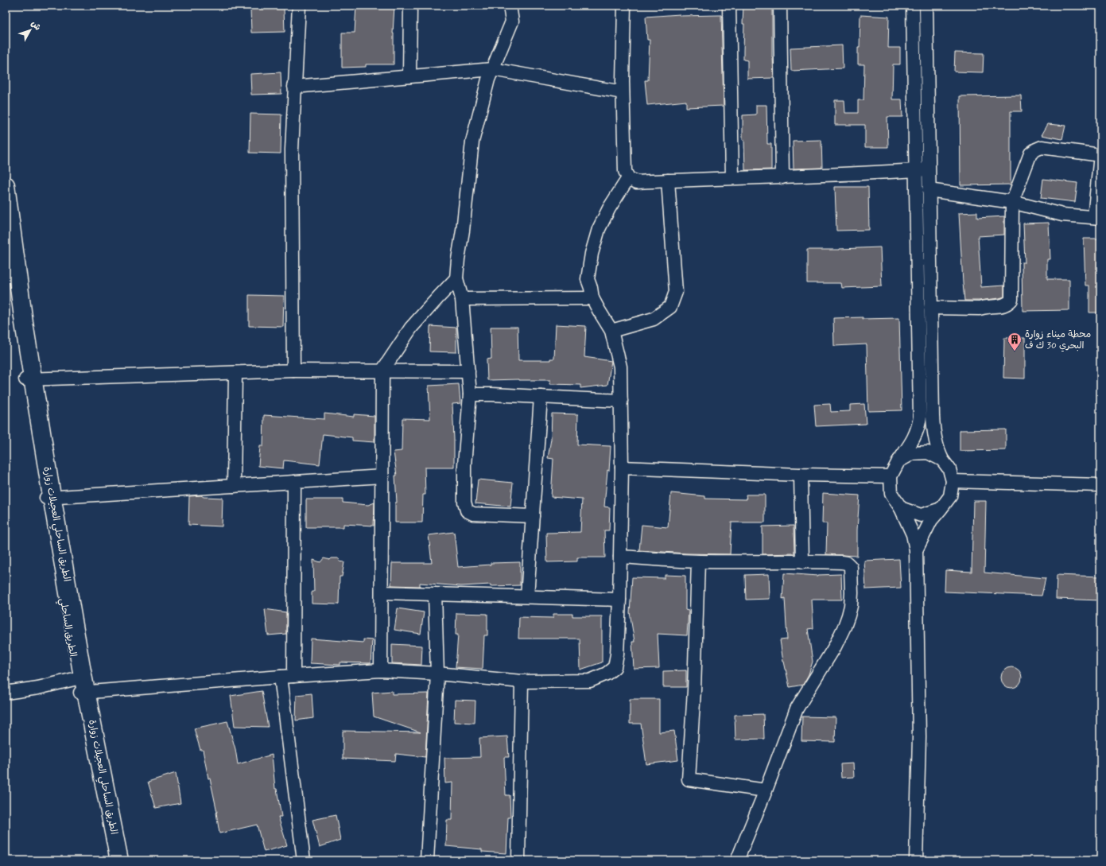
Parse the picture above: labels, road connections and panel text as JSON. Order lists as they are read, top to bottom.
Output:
{
  "streets": {
    "highway": ["الطريق الساحلي العجيلات زوارة", "الطريق الساحلي"]
  },
  "crossings": [
    ["الطريق الساحلي العجيلات زوارة", "الطريق الساحلي"]
  ],
  "places": {
    "building": ["محطة ميناء زوارة البحري 30 ك ف"]
  },
  "north": "top right"
}
